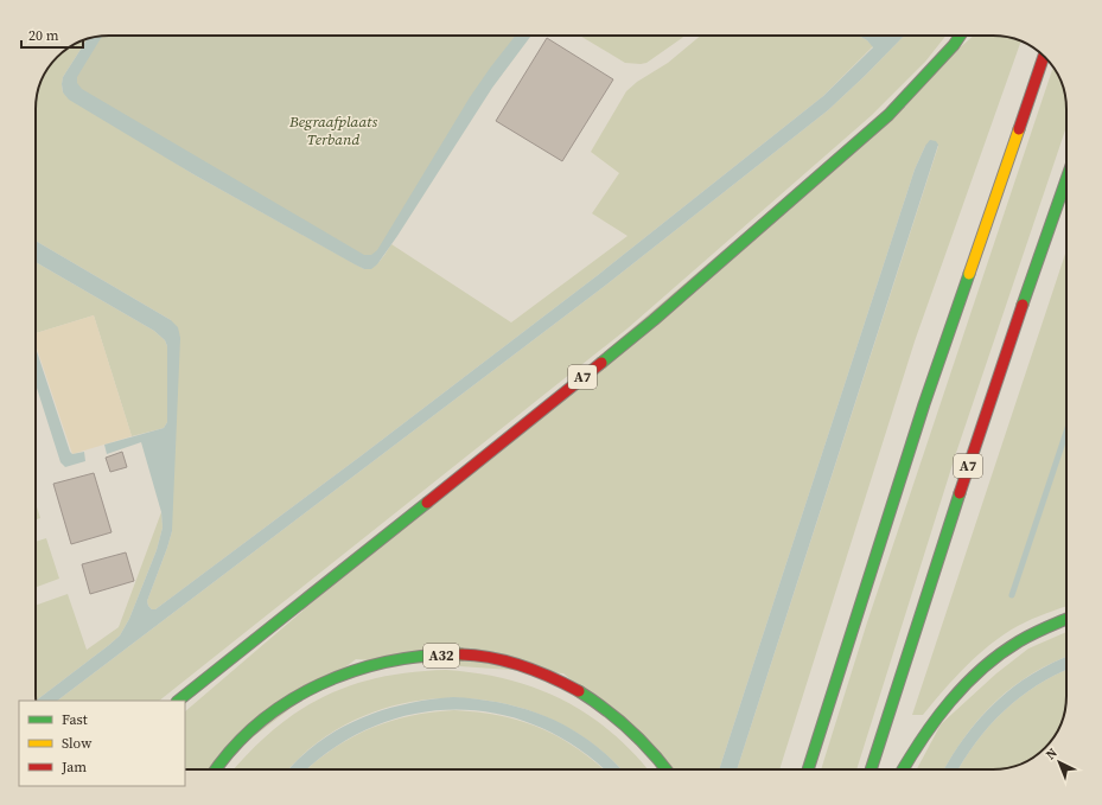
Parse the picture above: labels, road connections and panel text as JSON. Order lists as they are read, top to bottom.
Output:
{
  "streets": {
    "highway": ["A7", "A32"]
  },
  "parks": ["Begraafplaats Terband"],
  "legend": ["Fast", "Slow", "Jam"],
  "scale_bar": "20 m",
  "north": "top left"
}
